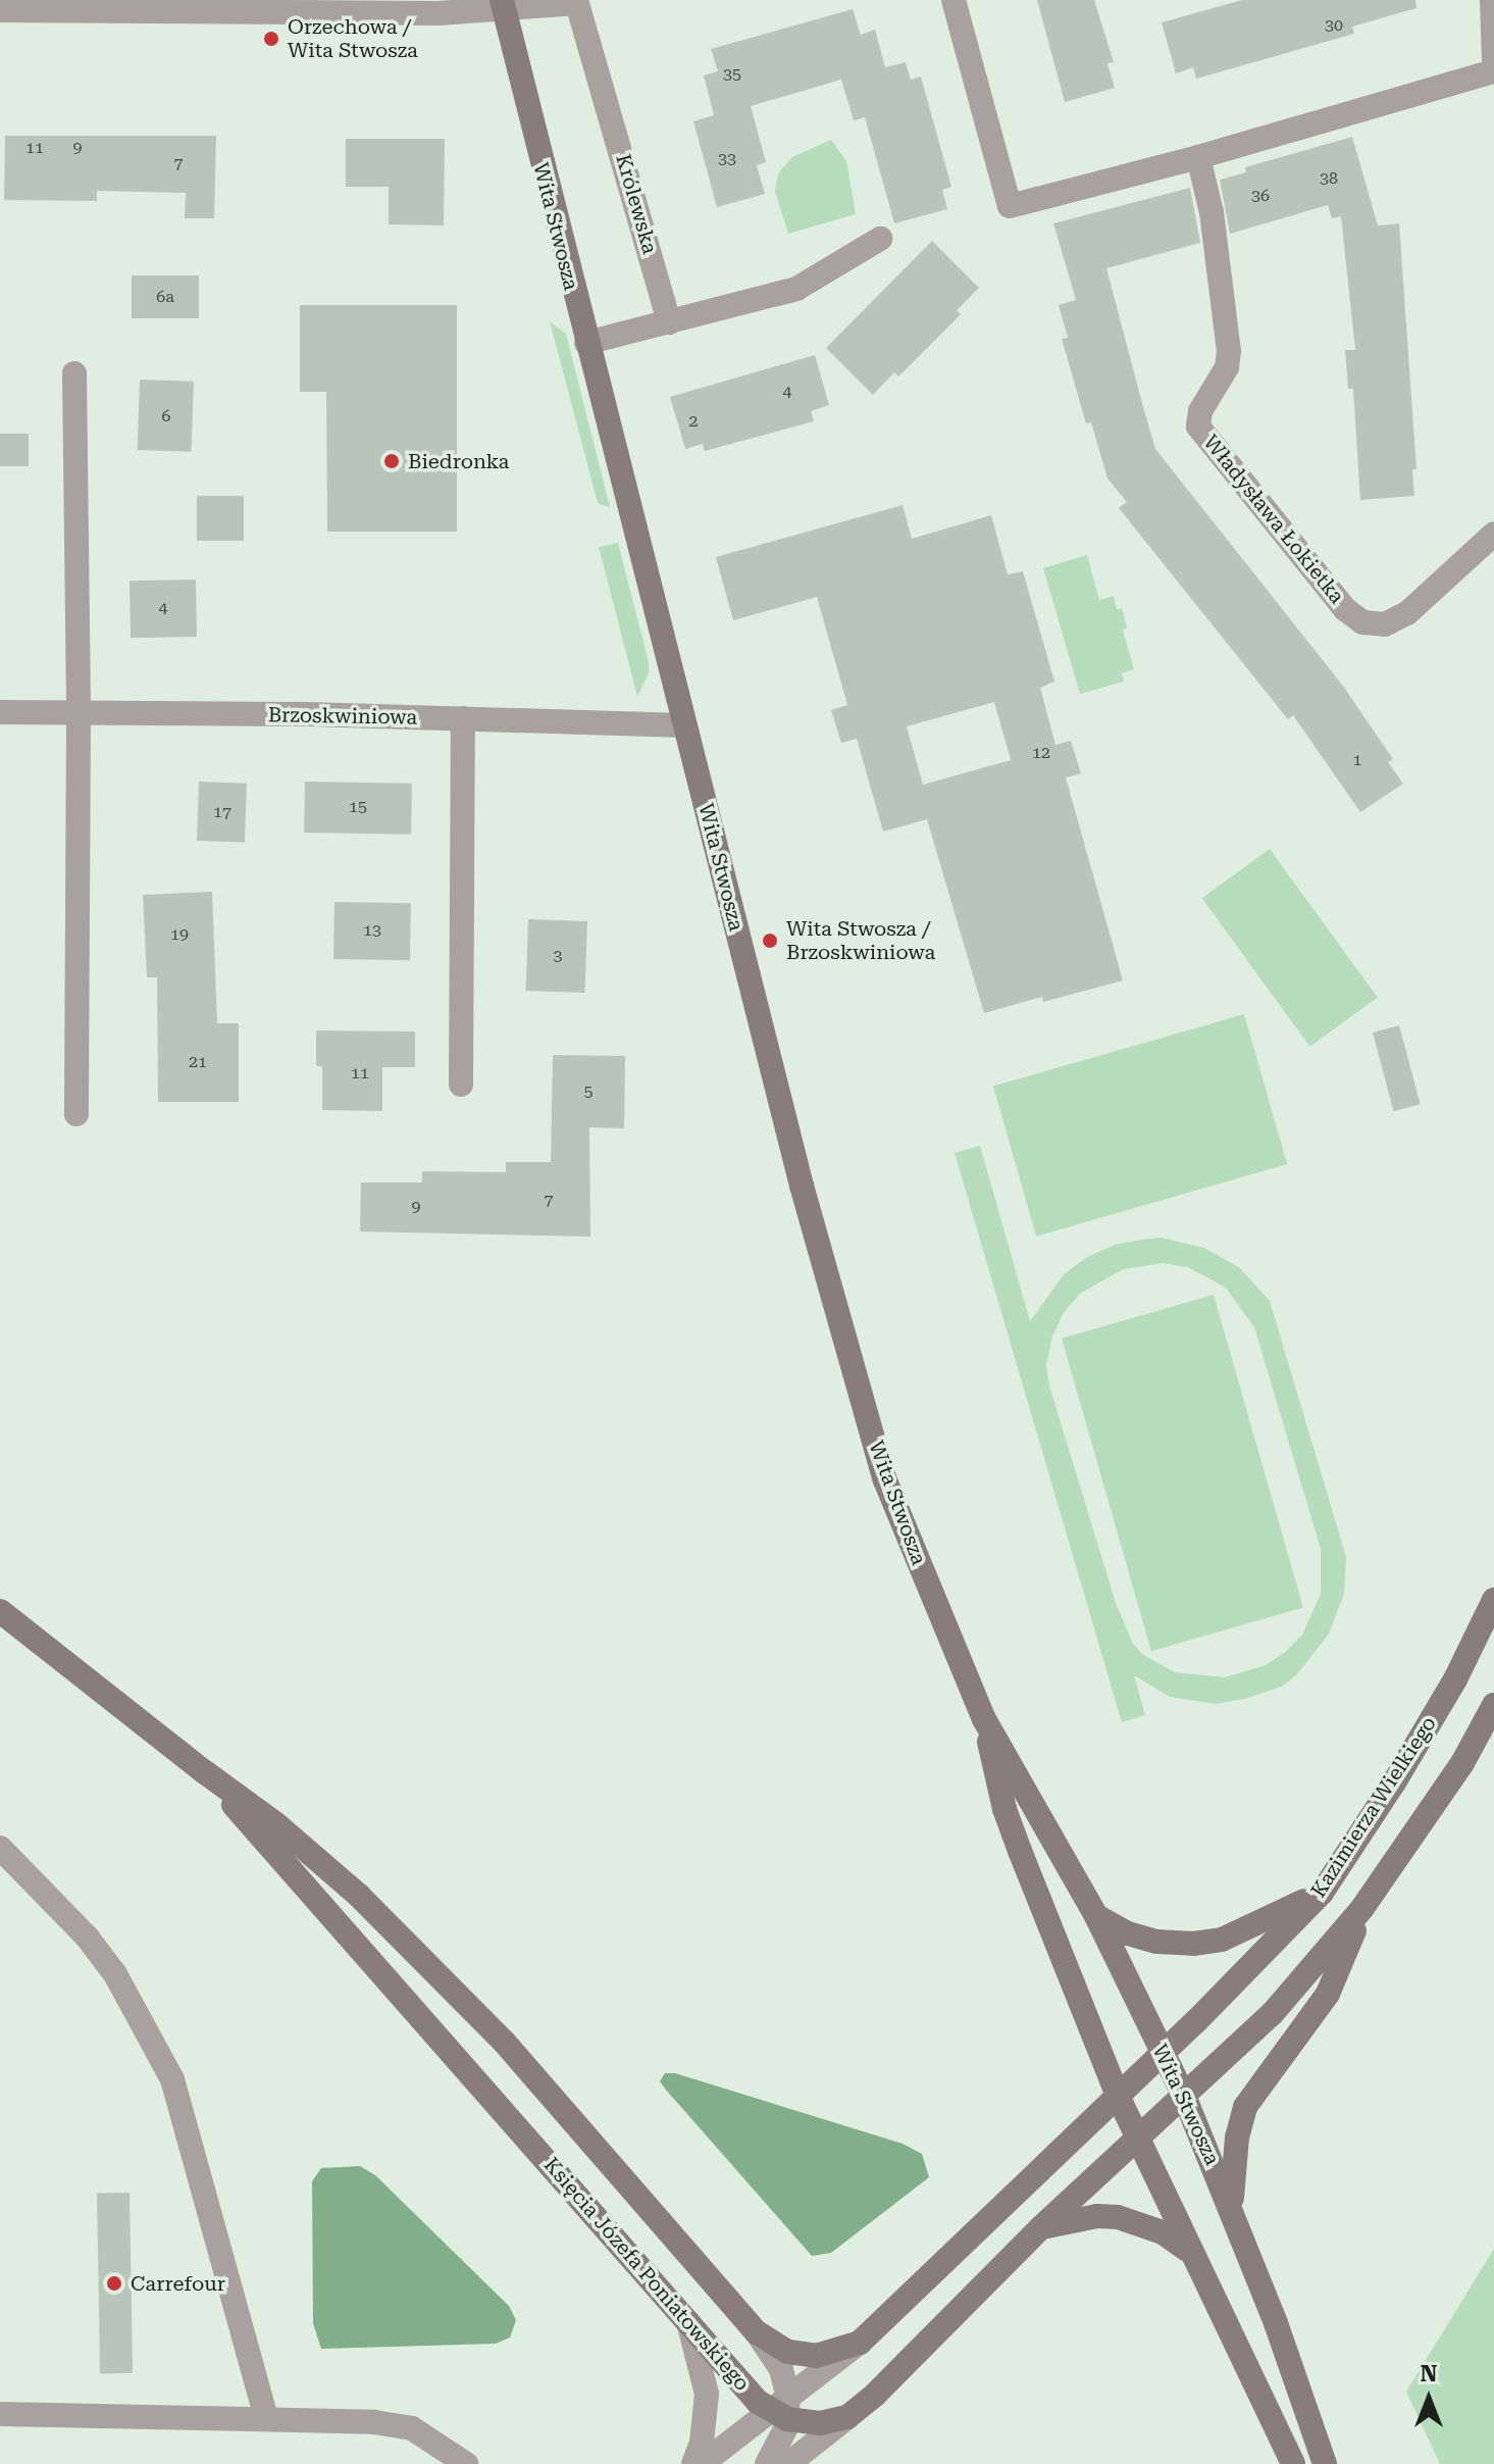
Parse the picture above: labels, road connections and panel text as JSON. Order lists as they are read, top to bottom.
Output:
{
  "streets": {
    "street": [
      "Królewska",
      "Wita Stwosza",
      "Władysława Łokietka",
      "Brzoskwiniowa",
      "Kazimierza Wielkiego",
      "Księcia Józefa Poniatowskiego"
    ]
  },
  "crossings": [
    ["Królewska", "Wita Stwosza"],
    ["Wita Stwosza", "Brzoskwiniowa"],
    ["Wita Stwosza", "Kazimierza Wielkiego"]
  ],
  "places": [
    "Orzechowa / Wita Stwosza",
    "Biedronka",
    "Wita Stwosza / Brzoskwiniowa",
    "Carrefour"
  ],
  "house_numbers": [
    "30",
    "35",
    "11",
    "9",
    "33",
    "7",
    "38",
    "36",
    "6a",
    "4",
    "6",
    "2",
    "4",
    "12",
    "1",
    "15",
    "17",
    "13",
    "19",
    "3",
    "21",
    "11",
    "5",
    "7",
    "9"
  ],
  "north": "top"
}
